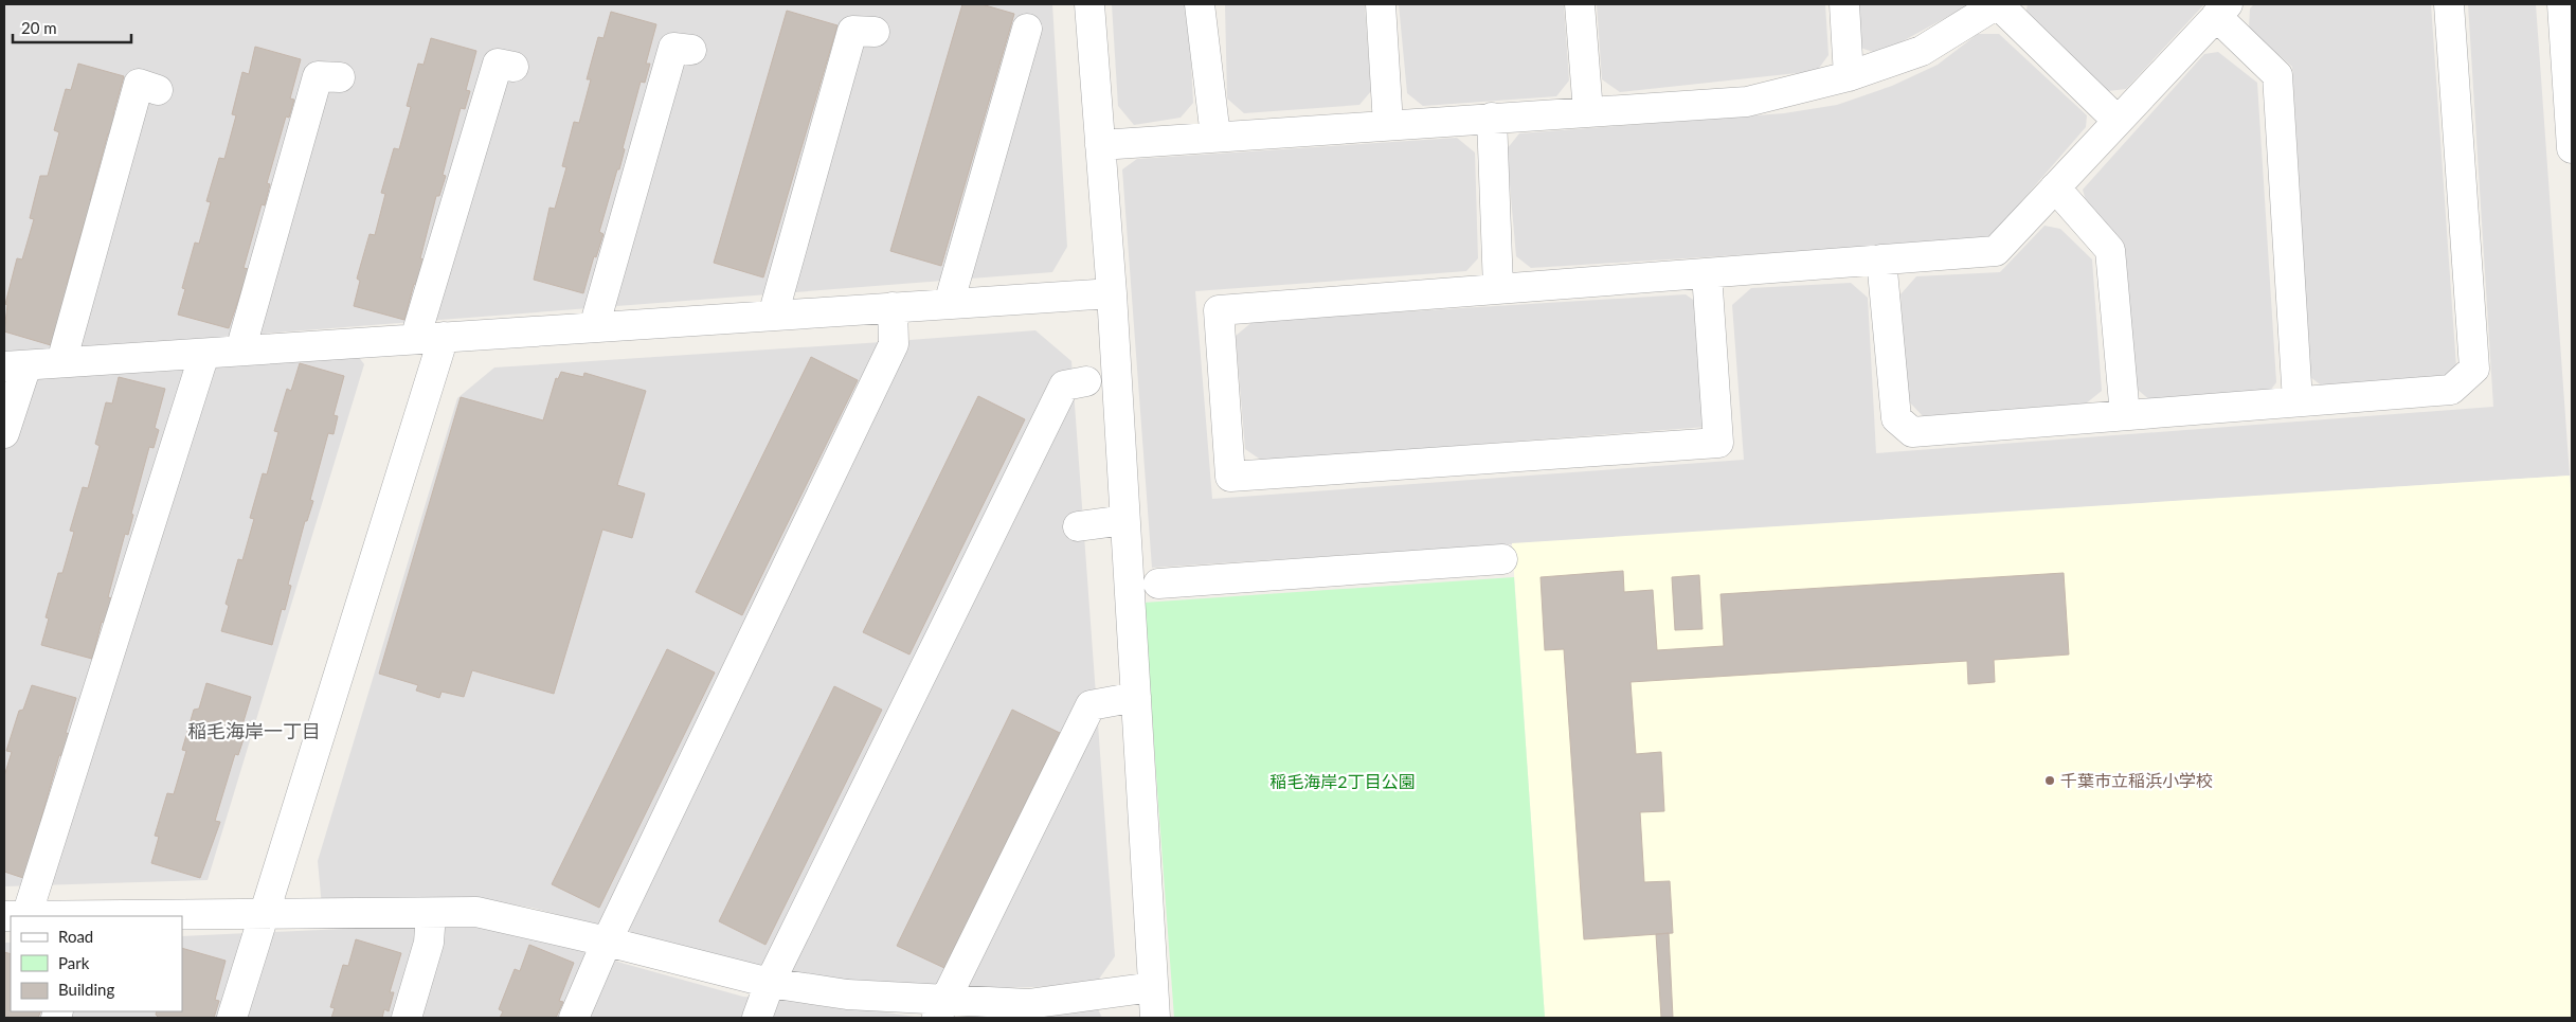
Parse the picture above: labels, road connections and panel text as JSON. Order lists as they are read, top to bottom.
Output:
{
  "districts": ["稲毛海岸一丁目"],
  "parks": ["稲毛海岸2丁目公園"],
  "places": ["千葉市立稲浜小学校"],
  "legend": ["Road", "Park", "Building"],
  "scale_bar": "20 m"
}
